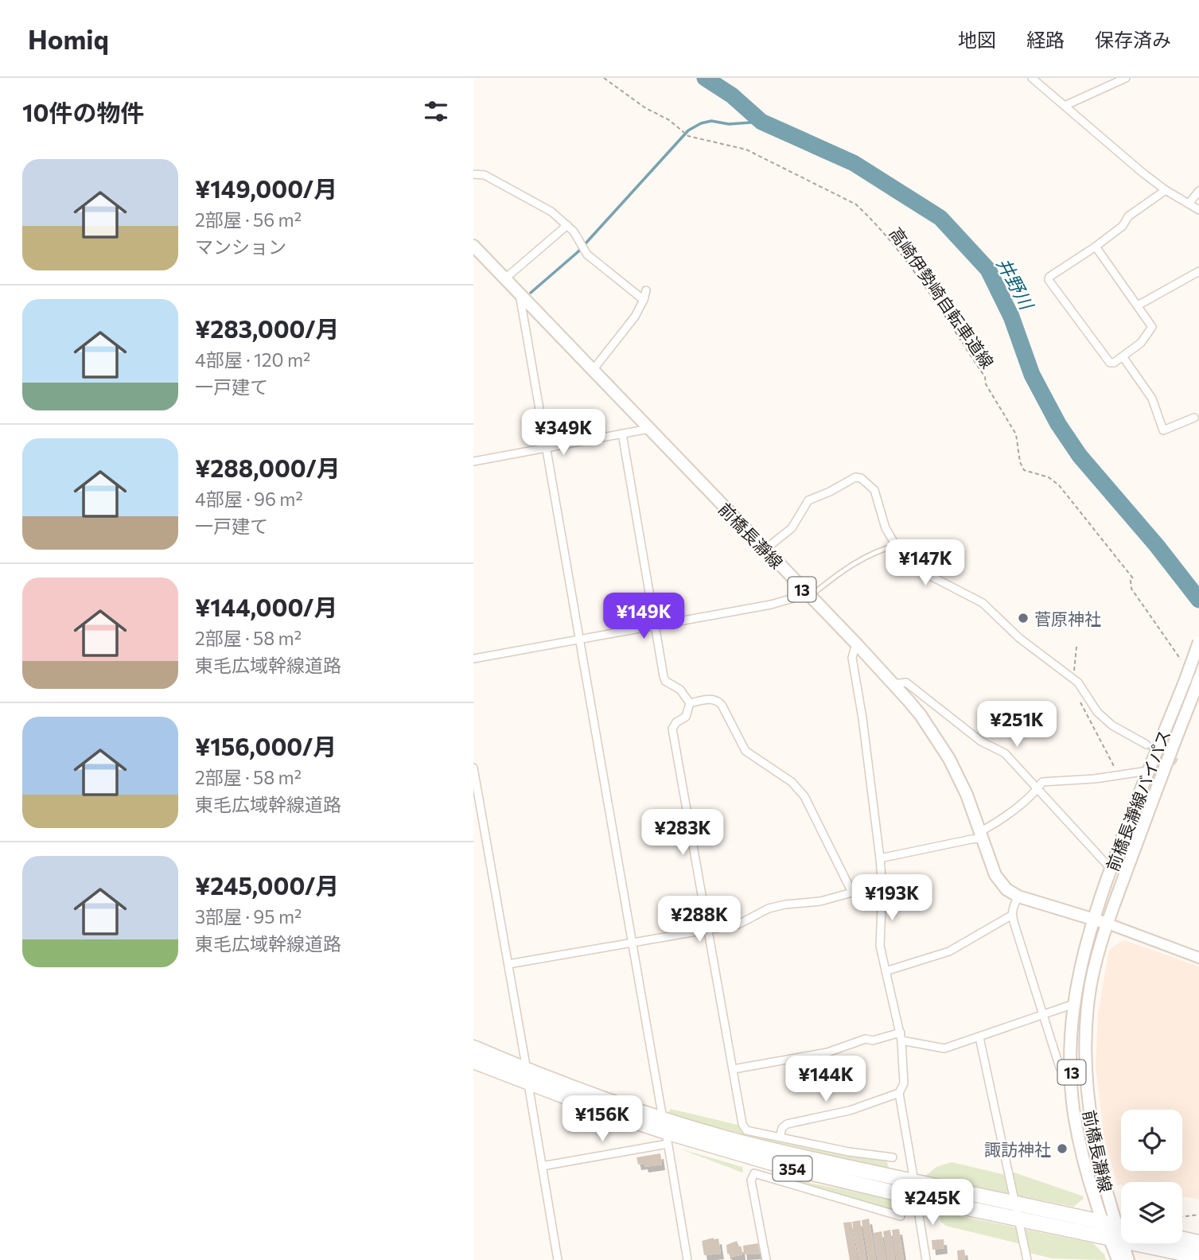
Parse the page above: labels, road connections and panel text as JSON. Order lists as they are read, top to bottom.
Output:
{
  "streets": {
    "highway": ["354"],
    "main road": ["前橋長瀞線", "13", "前橋長瀞線バイパス"],
    "path": ["高崎伊勢崎自転車道線"]
  },
  "crossings": [
    ["前橋長瀞線", "前橋長瀞線バイパス"],
    ["前橋長瀞線", "354"]
  ],
  "water": ["井野川"],
  "places": ["菅原神社", "諏訪神社"],
  "page": {
    "header": "Homiq",
    "nav": ["地図", "経路", "保存済み"],
    "heading": "10件の物件",
    "list": [
      {
        "name": "¥149,000/月",
        "note": "2部屋 · 56 m² · マンション"
      },
      {
        "name": "¥283,000/月",
        "note": "4部屋 · 120 m² · 一戸建て"
      },
      {
        "name": "¥288,000/月",
        "note": "4部屋 · 96 m² · 一戸建て"
      },
      {
        "name": "¥144,000/月",
        "note": "2部屋 · 58 m² · 東毛広域幹線道路"
      },
      {
        "name": "¥156,000/月",
        "note": "2部屋 · 58 m² · 東毛広域幹線道路"
      },
      {
        "name": "¥245,000/月",
        "note": "3部屋 · 95 m² · 東毛広域幹線道路"
      }
    ],
    "price": [
      "¥349K",
      "¥147K",
      "¥149K",
      "¥251K",
      "¥283K",
      "¥193K",
      "¥288K",
      "¥144K",
      "¥156K",
      "¥245K"
    ]
  }
}
